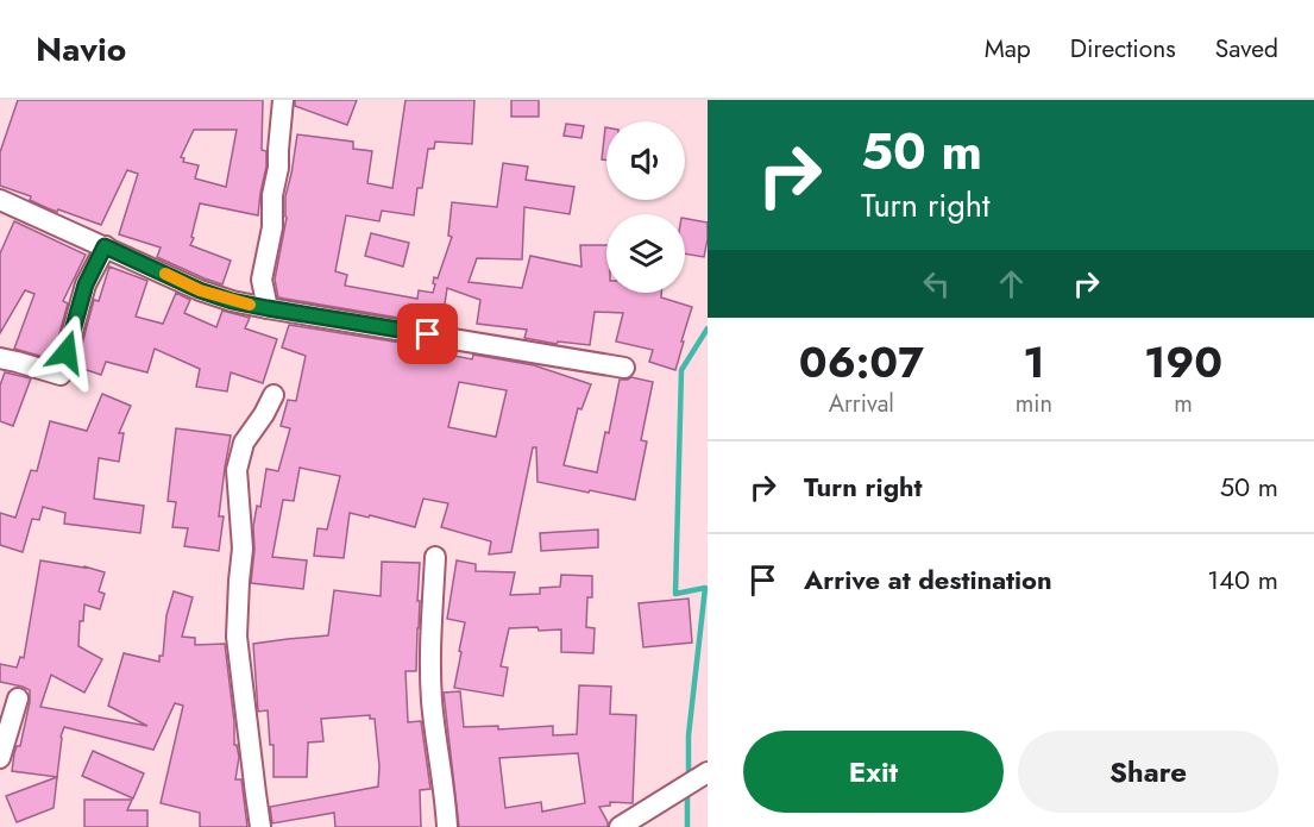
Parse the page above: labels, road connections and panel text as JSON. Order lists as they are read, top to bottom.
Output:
{
  "page": {
    "header": "Navio",
    "nav": ["Map", "Directions", "Saved"],
    "turn": ["50 m", "Turn right"],
    "eta": [
      "06:07",
      "Arrival",
      "1",
      "min",
      "190",
      "m"
    ],
    "list": [
      {
        "name": "Turn right",
        "value": "50 m"
      },
      {
        "name": "Arrive at destination",
        "value": "140 m"
      }
    ],
    "buttons": ["Exit", "Share"]
  }
}
